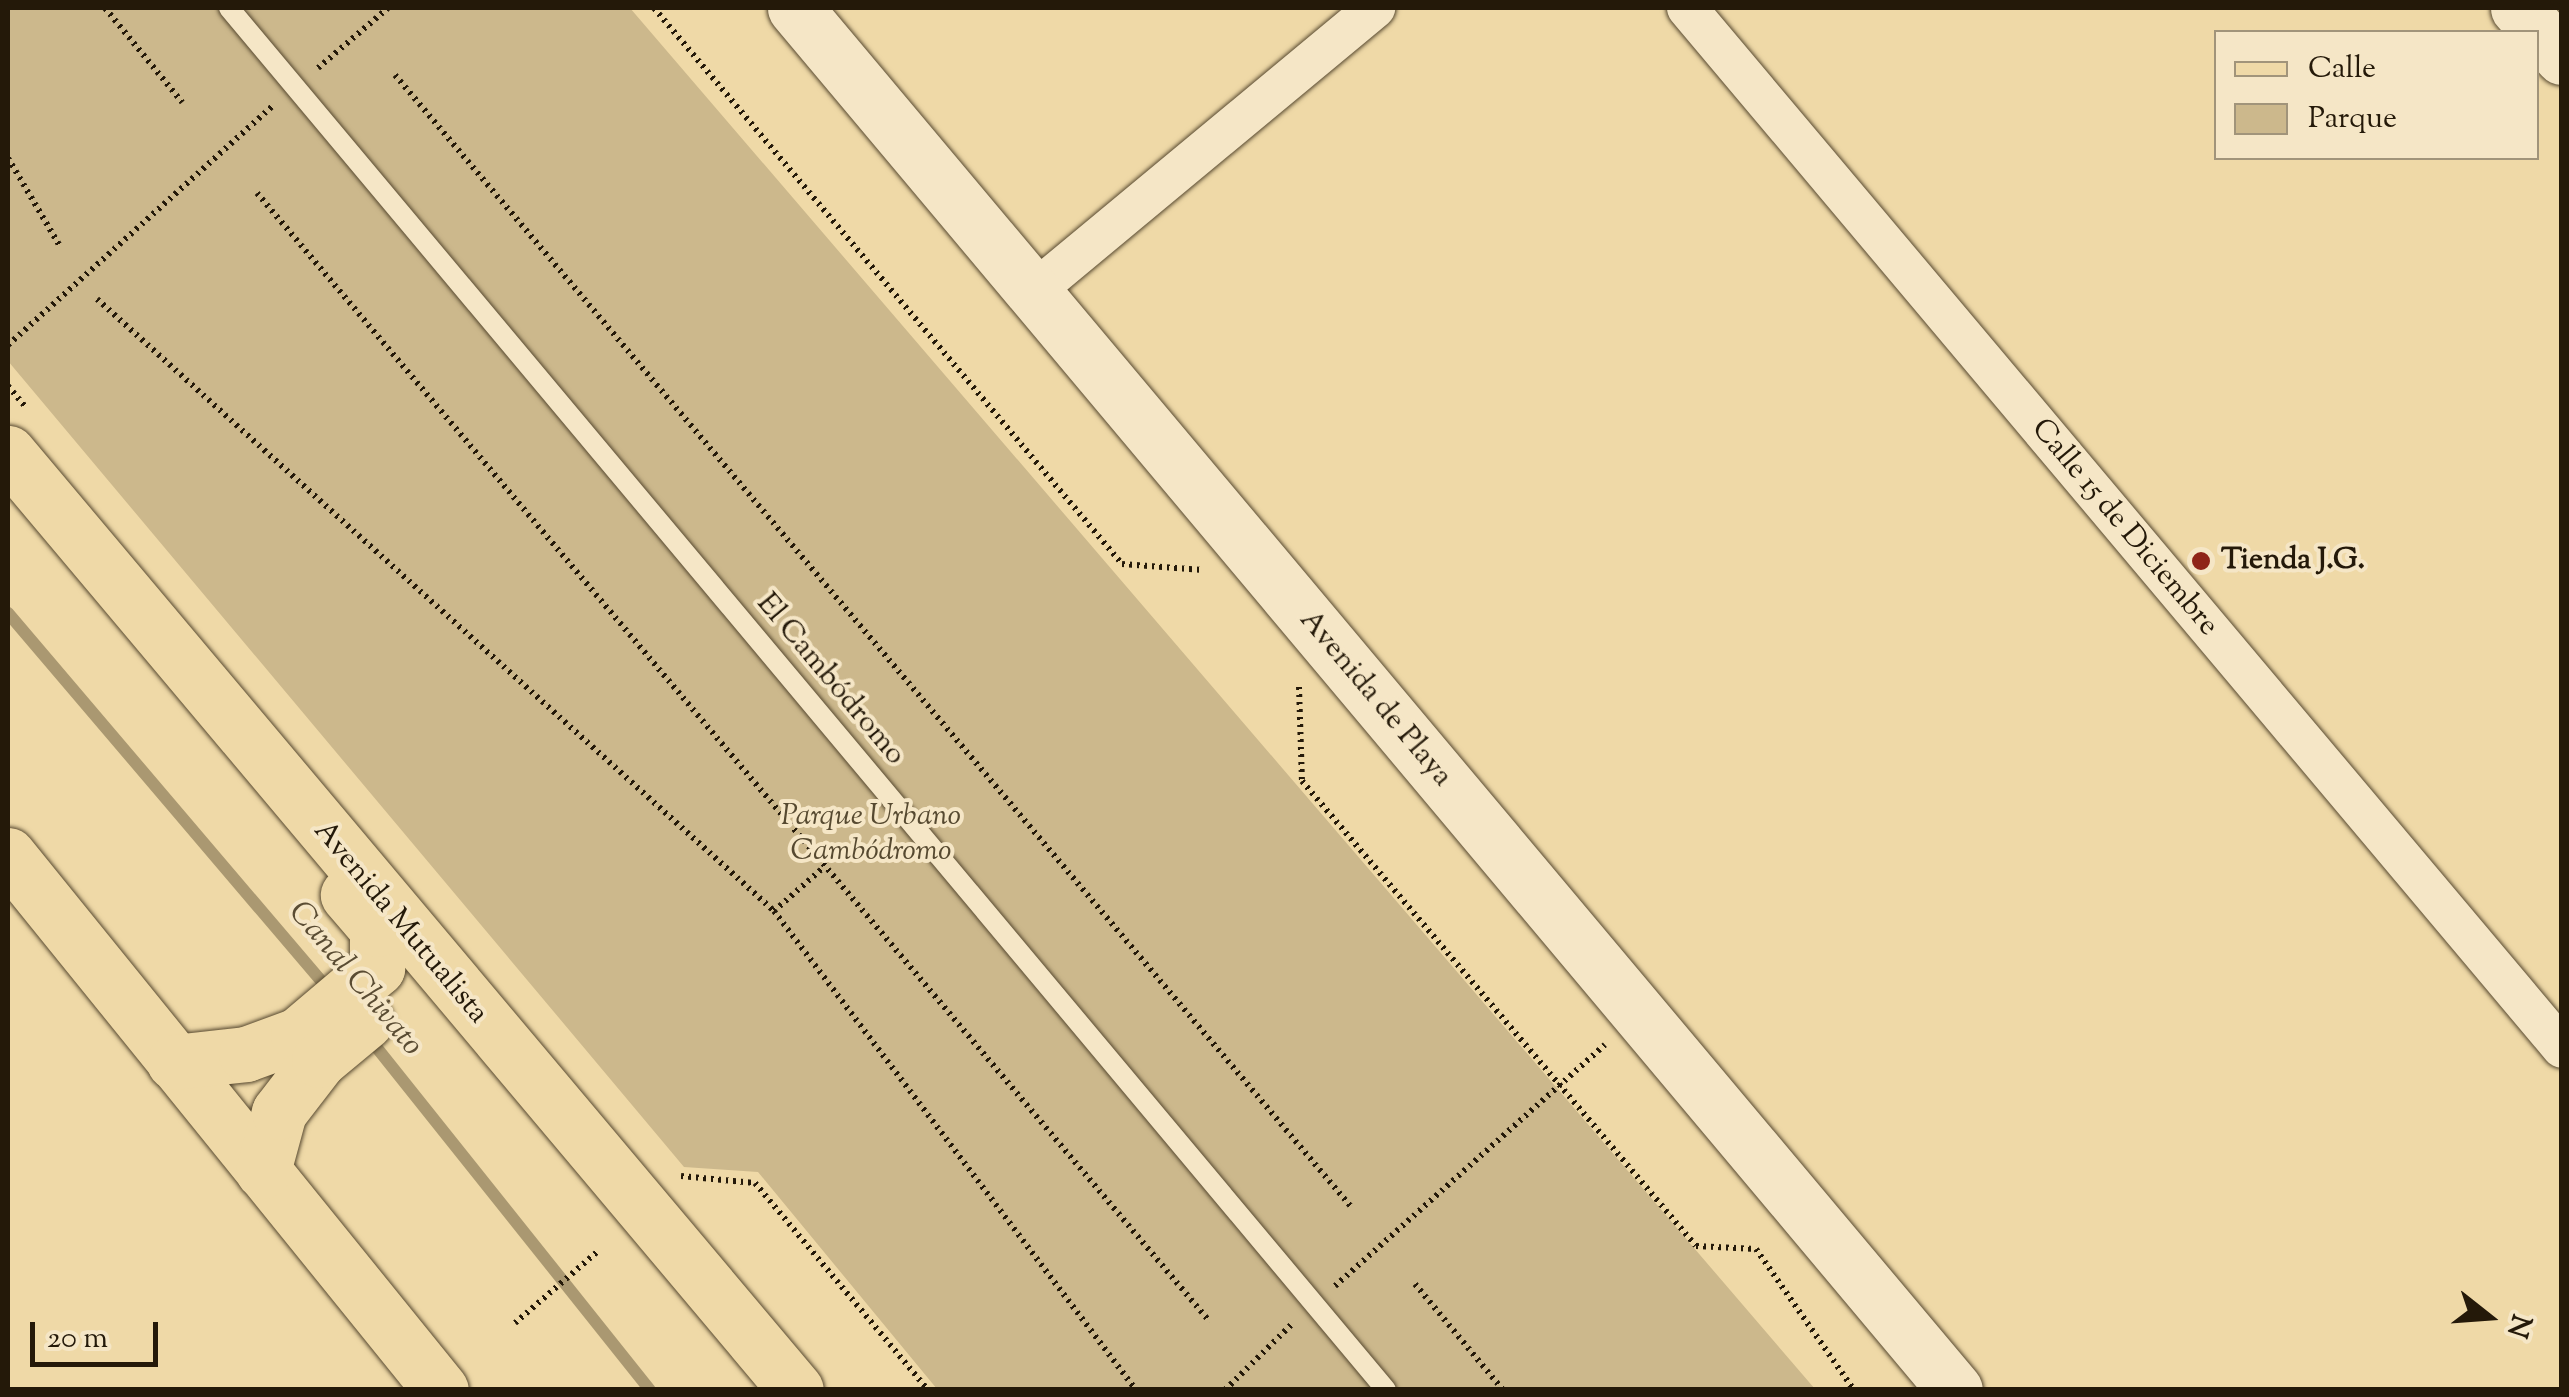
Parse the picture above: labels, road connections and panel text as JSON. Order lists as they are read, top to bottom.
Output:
{
  "streets": {
    "main road": ["Avenida de Playa", "Avenida Mutualista"],
    "street": ["Calle 15 de Diciembre"],
    "lane": ["El Cambódromo"]
  },
  "water": ["Canal Chivato"],
  "parks": ["Parque Urbano Cambódromo"],
  "places": ["Tienda J.G."],
  "legend": ["Calle", "Parque"],
  "scale_bar": "20 m",
  "north": "right"
}
